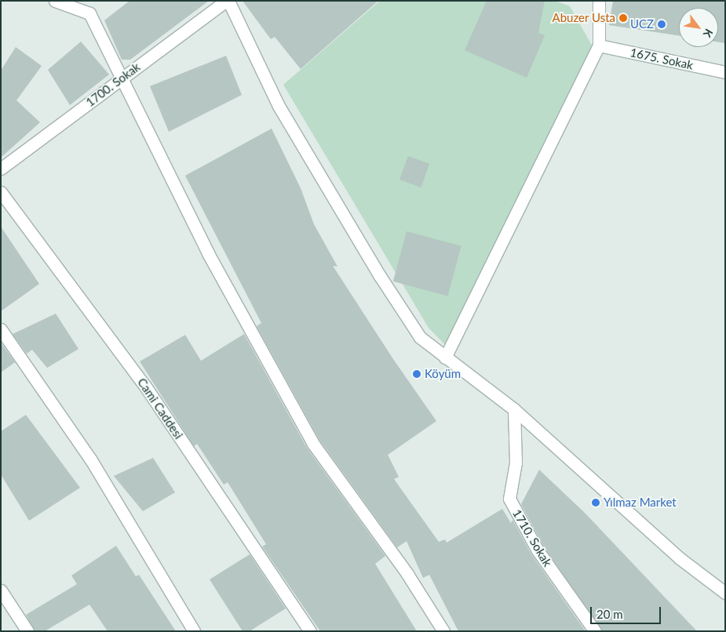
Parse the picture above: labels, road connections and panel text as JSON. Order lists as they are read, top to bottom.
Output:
{
  "streets": {
    "street": [
      "1675. Sokak",
      "1700. Sokak",
      "Cami Caddesi",
      "1710. Sokak"
    ]
  },
  "places": [
    "Abuzer Usta",
    "UCZ",
    "Köyüm",
    "Yılmaz Market"
  ],
  "scale_bar": "20 m",
  "north": "bottom right"
}
